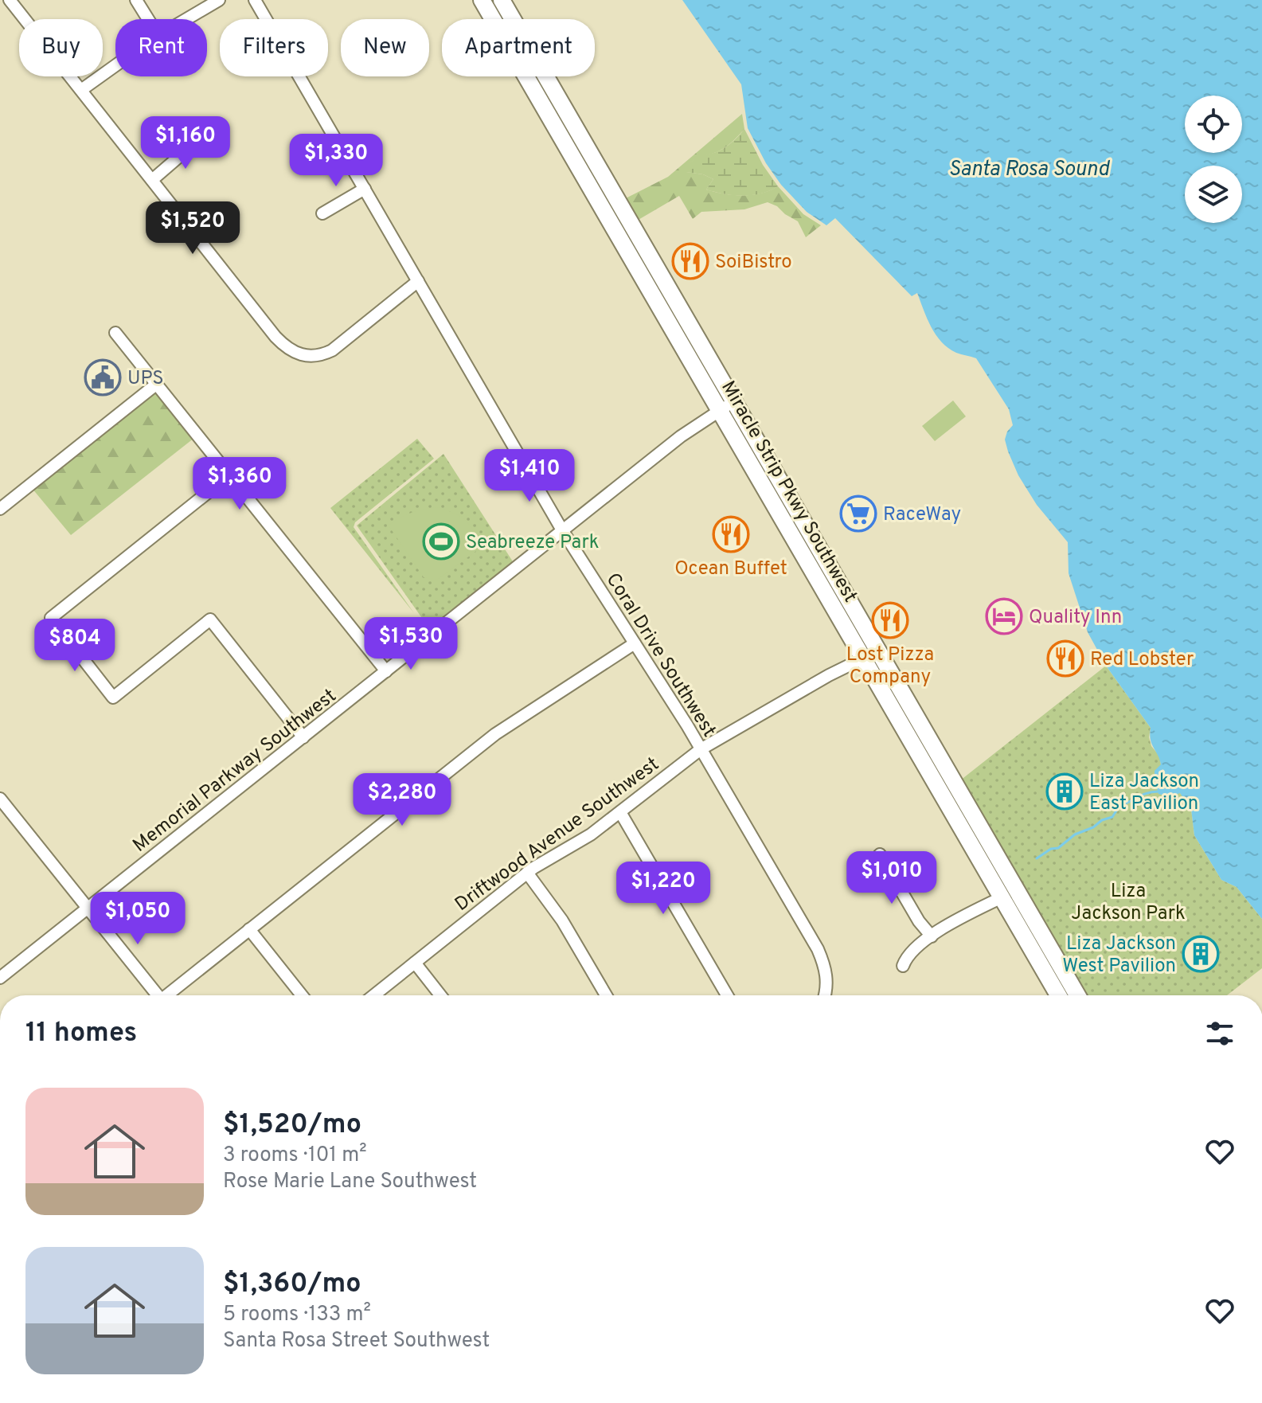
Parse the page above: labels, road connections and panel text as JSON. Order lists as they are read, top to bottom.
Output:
{
  "streets": {
    "highway": ["Miracle Strip Pkwy Southwest"],
    "street": ["Coral Drive Southwest", "Memorial Parkway Southwest", "Driftwood Avenue Southwest"]
  },
  "crossings": [
    ["Miracle Strip Pkwy Southwest", "Memorial Parkway Southwest"],
    ["Miracle Strip Pkwy Southwest", "Driftwood Avenue Southwest"],
    ["Coral Drive Southwest", "Memorial Parkway Southwest"],
    ["Coral Drive Southwest", "Driftwood Avenue Southwest"]
  ],
  "water": ["Santa Rosa Sound"],
  "parks": ["Liza Jackson Park"],
  "places": {
    "restaurant": [
      "SoiBistro",
      "Ocean Buffet",
      "Lost Pizza Company",
      "Red Lobster"
    ],
    "public building": ["UPS"],
    "supermarket": ["RaceWay"],
    "sports": ["Seabreeze Park"],
    "hotel": ["Quality Inn"],
    "building": ["Liza Jackson East Pavilion", "Liza Jackson West Pavilion"]
  },
  "page": {
    "chip": [
      "Buy",
      "Rent",
      "Filters",
      "New",
      "Apartment"
    ],
    "price": [
      "$1,160",
      "$1,330",
      "$1,520",
      "$1,410",
      "$1,360",
      "$1,530",
      "$804",
      "$2,280",
      "$1,010",
      "$1,220",
      "$1,050"
    ],
    "heading": "11 homes",
    "list": [
      {
        "name": "$1,520/mo",
        "note": "3 rooms · 101 m² · Rose Marie Lane Southwest"
      },
      {
        "name": "$1,360/mo",
        "note": "5 rooms · 133 m² · Santa Rosa Street Southwest"
      }
    ]
  }
}
